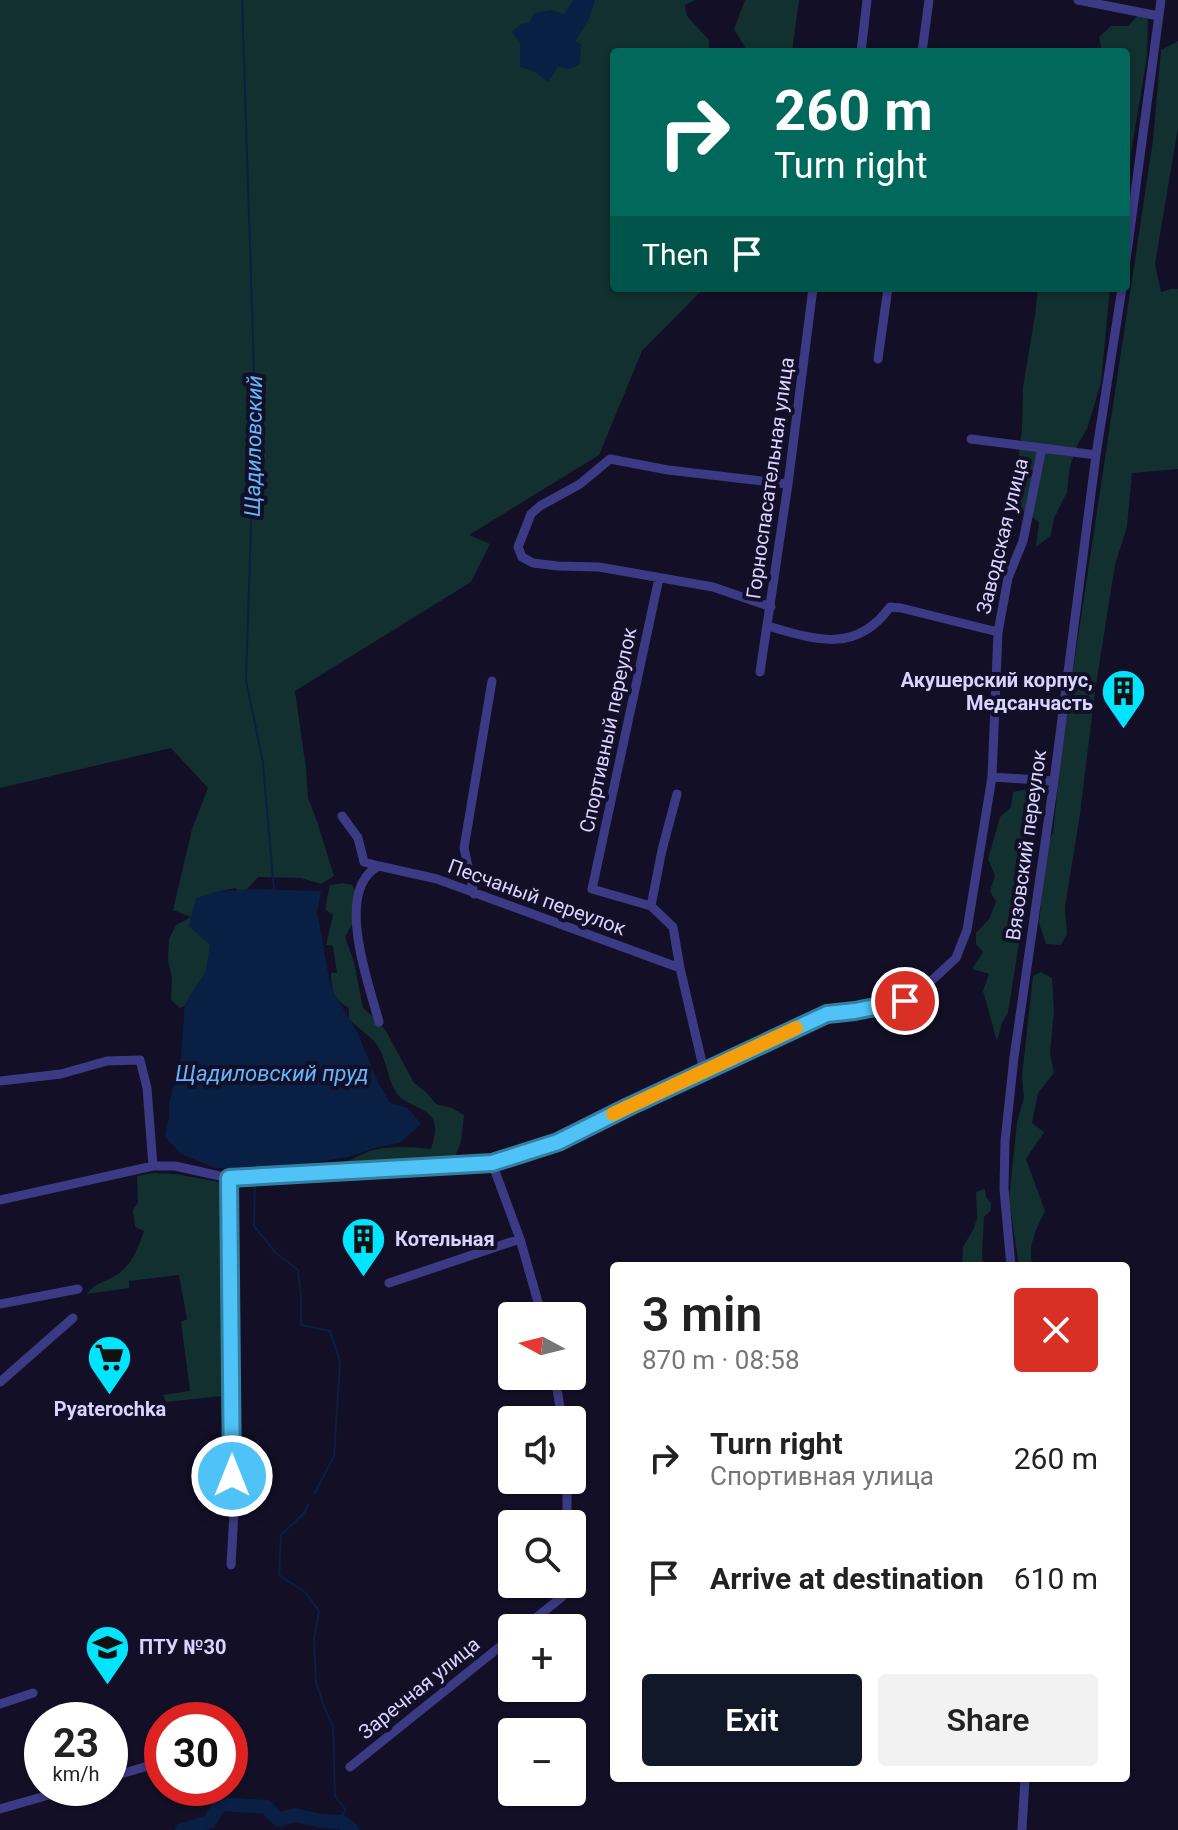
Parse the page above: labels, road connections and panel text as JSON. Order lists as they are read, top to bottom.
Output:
{
  "streets": {
    "street": [
      "Горноспасательная улица",
      "Заводская улица",
      "Спортивный переулок",
      "Вязовский переулок",
      "Песчаный переулок",
      "Заречная улица"
    ]
  },
  "crossings": [
    ["Горноспасательная улица", "Заводская улица"],
    ["Заводская улица", "Вязовский переулок"]
  ],
  "water": ["Щадиловский", "Щадиловский пруд"],
  "places": {
    "building": ["Акушерский корпус, Медсанчасть", "Котельная"],
    "supermarket": ["Pyaterochka"],
    "school or university": ["ПТУ №30"]
  },
  "north": "left",
  "page": {
    "turn": ["260 m", "Turn right"],
    "then": "Then",
    "heading": ["3 min", "870 m · 08:58"],
    "map_buttons": ["+", "−"],
    "list": [
      {
        "name": "Turn right",
        "note": "Спортивная улица",
        "value": "260 m"
      },
      {
        "name": "Arrive at destination",
        "value": "610 m"
      }
    ],
    "buttons": ["Exit", "Share"],
    "speed": "23 km/h",
    "limit": "30"
  }
}
